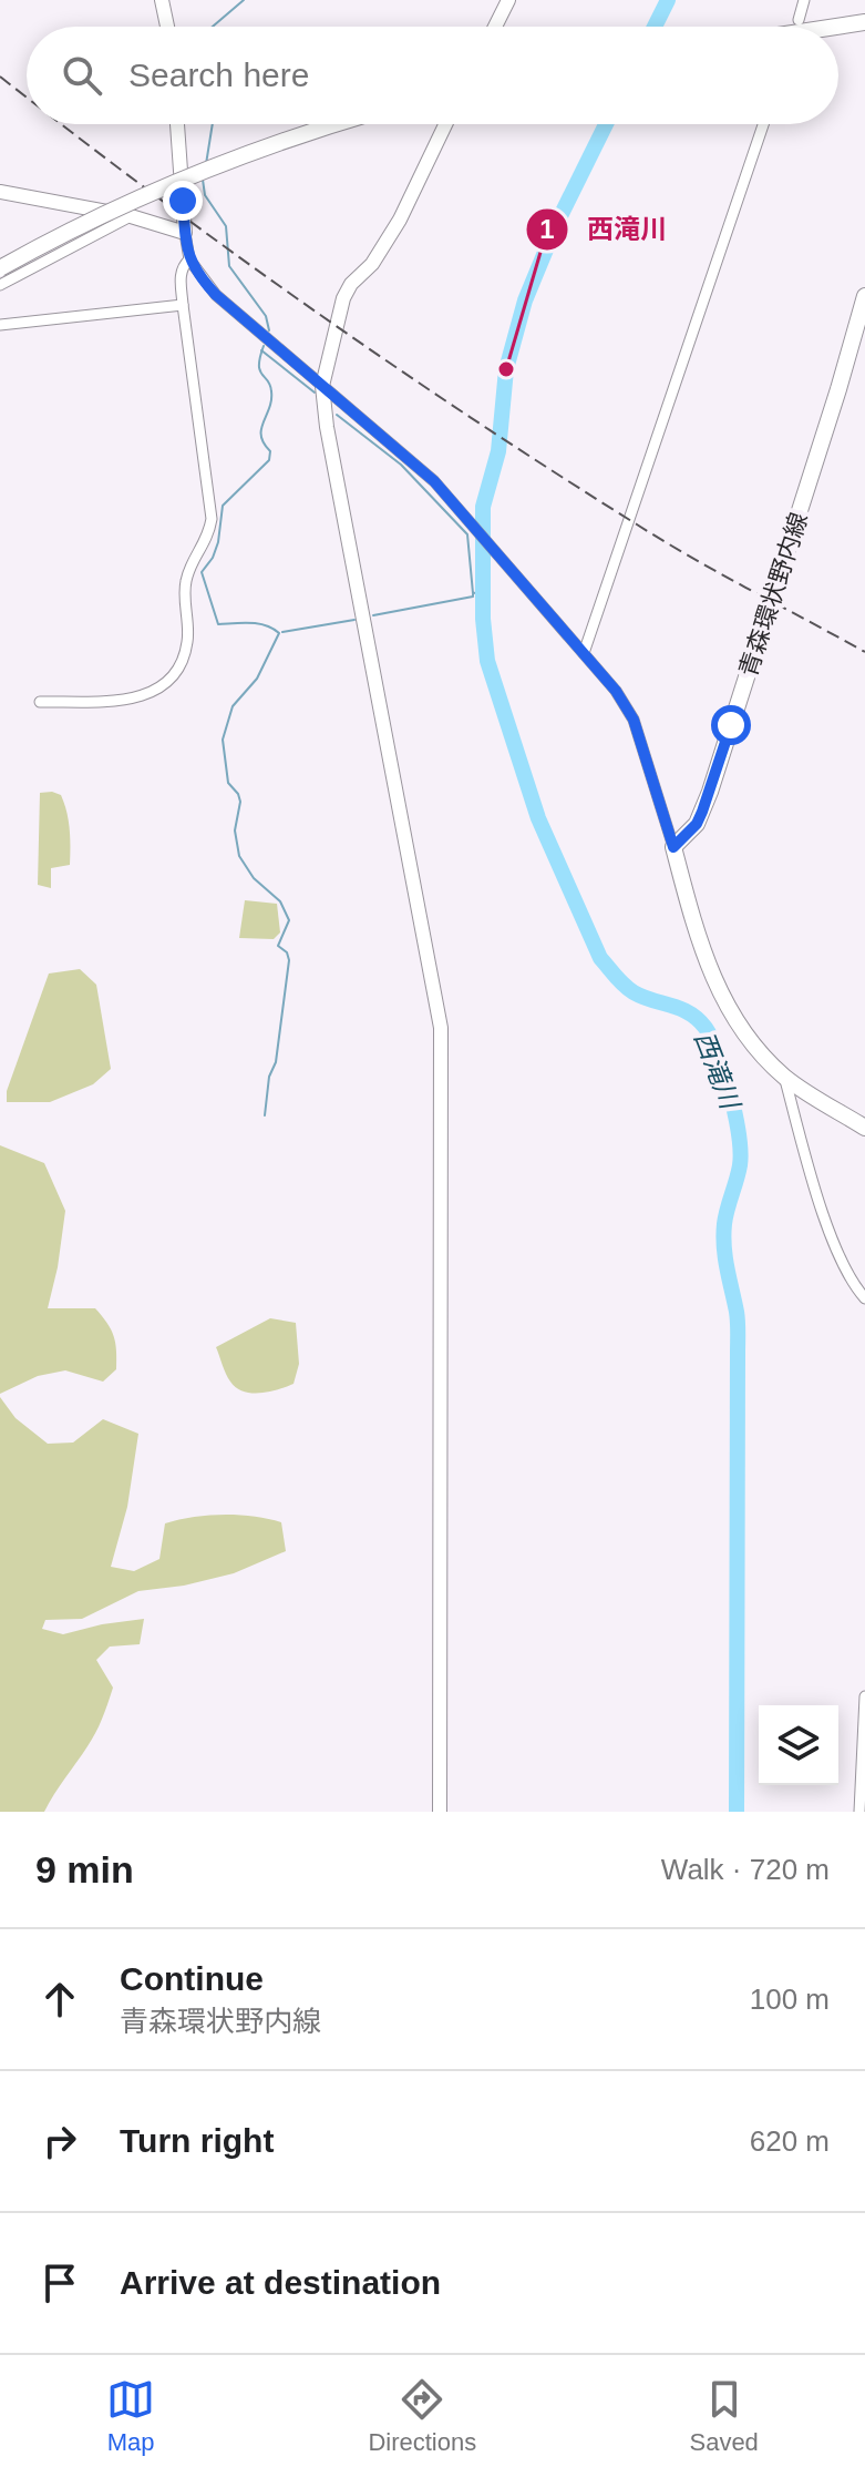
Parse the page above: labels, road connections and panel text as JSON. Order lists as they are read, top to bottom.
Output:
{
  "streets": {
    "main road": ["青森環状野内線"]
  },
  "water": ["西滝川"],
  "places": ["西滝川"],
  "page": {
    "search": "Search here",
    "heading": ["9 min", "Walk · 720 m"],
    "list": [
      ["Continue", "青森環状野内線", "100 m"],
      ["Turn right", "620 m"],
      "Arrive at destination"
    ],
    "nav": ["Map", "Directions", "Saved"]
  }
}
